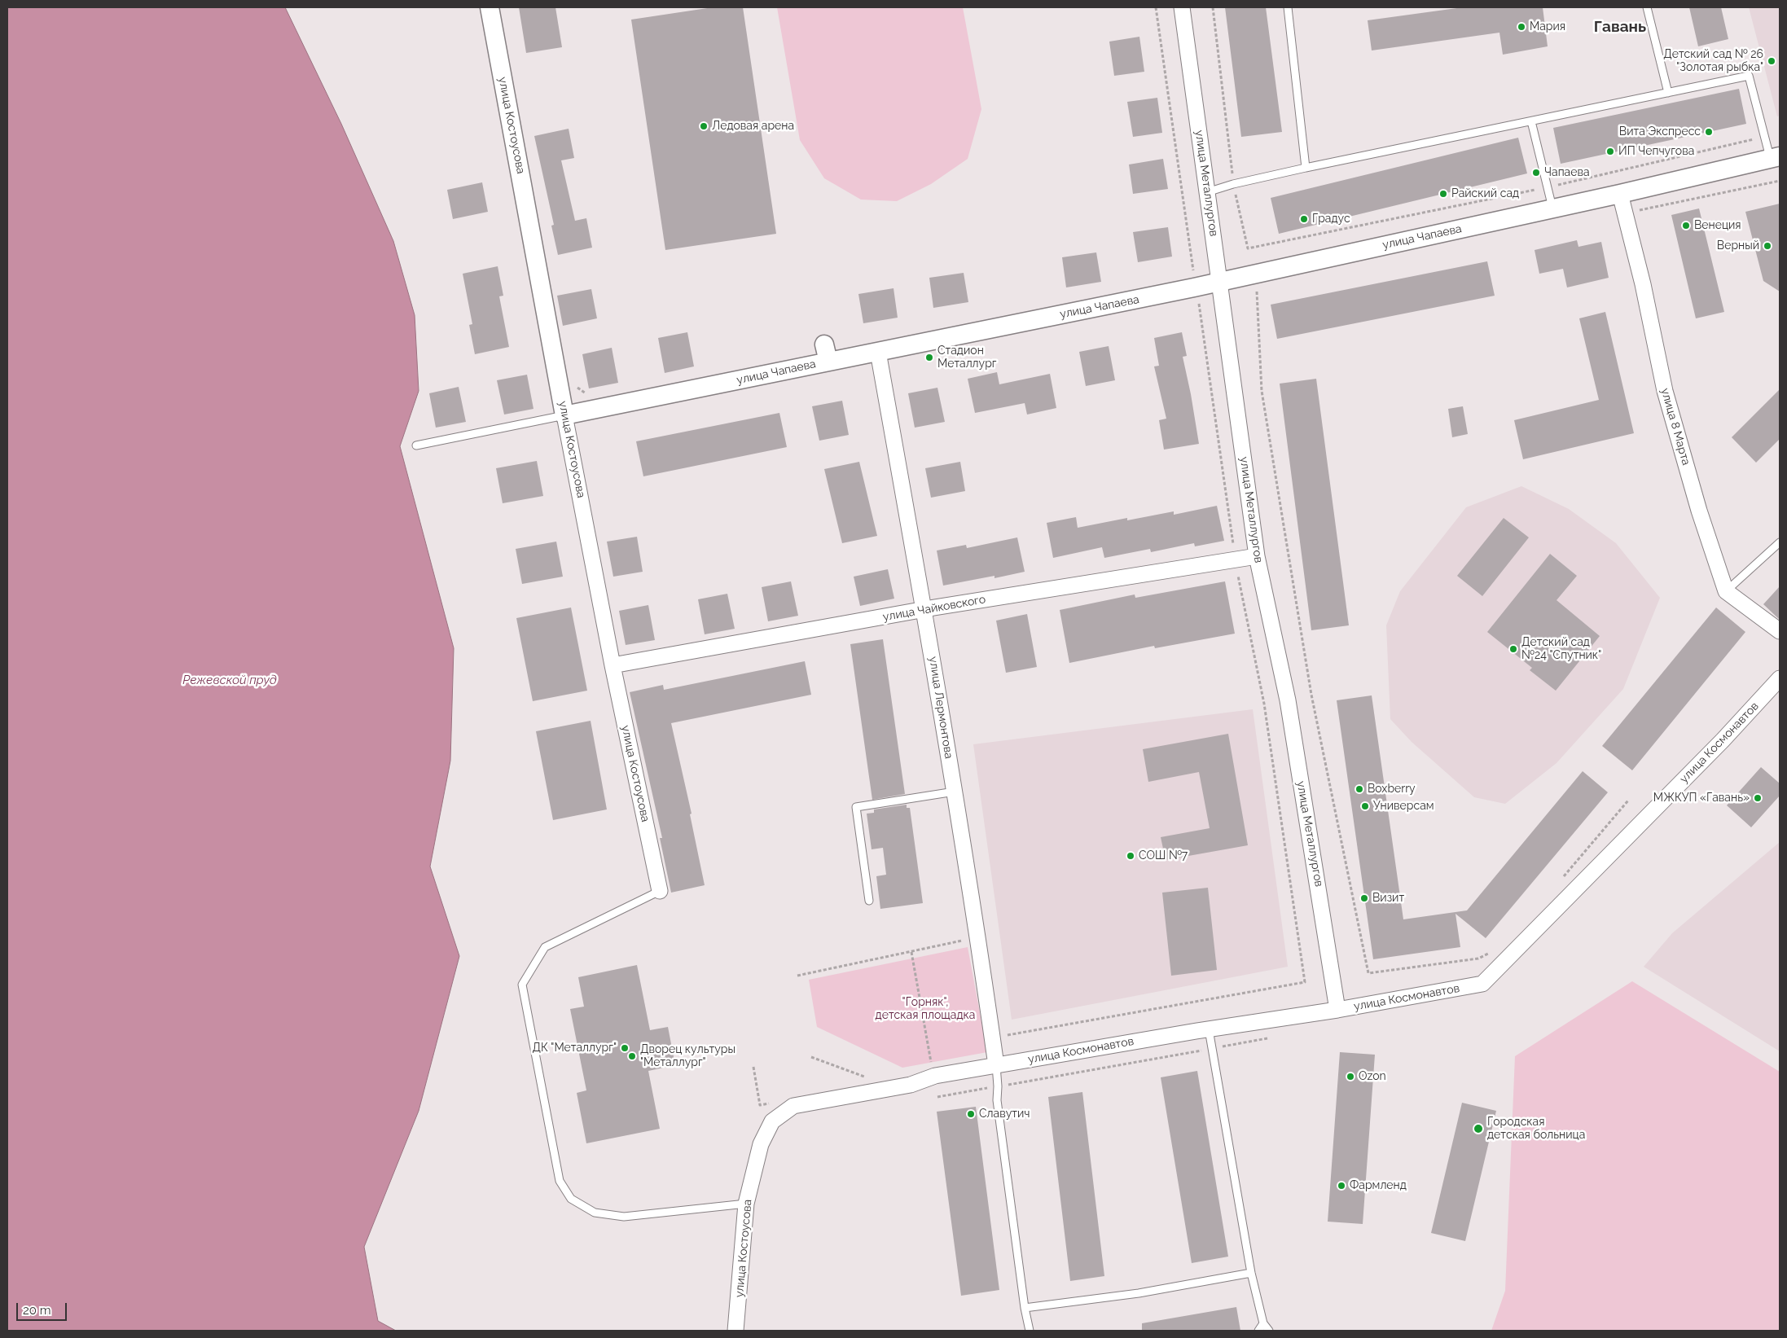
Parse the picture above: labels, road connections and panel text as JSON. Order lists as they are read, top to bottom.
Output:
{
  "streets": {
    "street": [
      "улица Костоусова",
      "улица Металлургов",
      "улица Чапаева",
      "улица 8 Марта",
      "улица Чайковского",
      "улица Лермонтова",
      "улица Космонавтов"
    ]
  },
  "crossings": [
    ["улица Костоусова", "улица Чапаева"],
    ["улица Костоусова", "улица Чайковского"],
    ["улица Костоусова", "улица Космонавтов"],
    ["улица Металлургов", "улица Чапаева"],
    ["улица Металлургов", "улица Чайковского"],
    ["улица Металлургов", "улица Космонавтов"],
    ["улица Чапаева", "улица 8 Марта"],
    ["улица Чапаева", "улица Лермонтова"],
    ["улица Чайковского", "улица Лермонтова"],
    ["улица Лермонтова", "улица Космонавтов"]
  ],
  "districts": ["Гавань"],
  "water": ["Режевской пруд"],
  "parks": ["\"Горняк\", детская площадка"],
  "places": [
    "Мария",
    "Детский сад № 26 \"Золотая рыбка\"",
    "Ледовая арена",
    "Вита Экспресс",
    "ИП Чепчугова",
    "Чапаева",
    "Райский сад",
    "Градус",
    "Венеция",
    "Верный",
    "Стадион Металлург",
    "Детский сад №24 \"Спутник\"",
    "Boxberry",
    "МЖКУП «Гавань»",
    "Универсам",
    "СОШ №7",
    "Визит",
    "ДК \"Металлург\"",
    "Дворец культуры \"Металлург\"",
    "Ozon",
    "Славутич",
    "Городская детская больница",
    "Фармленд"
  ],
  "scale_bar": "20 m"
}
